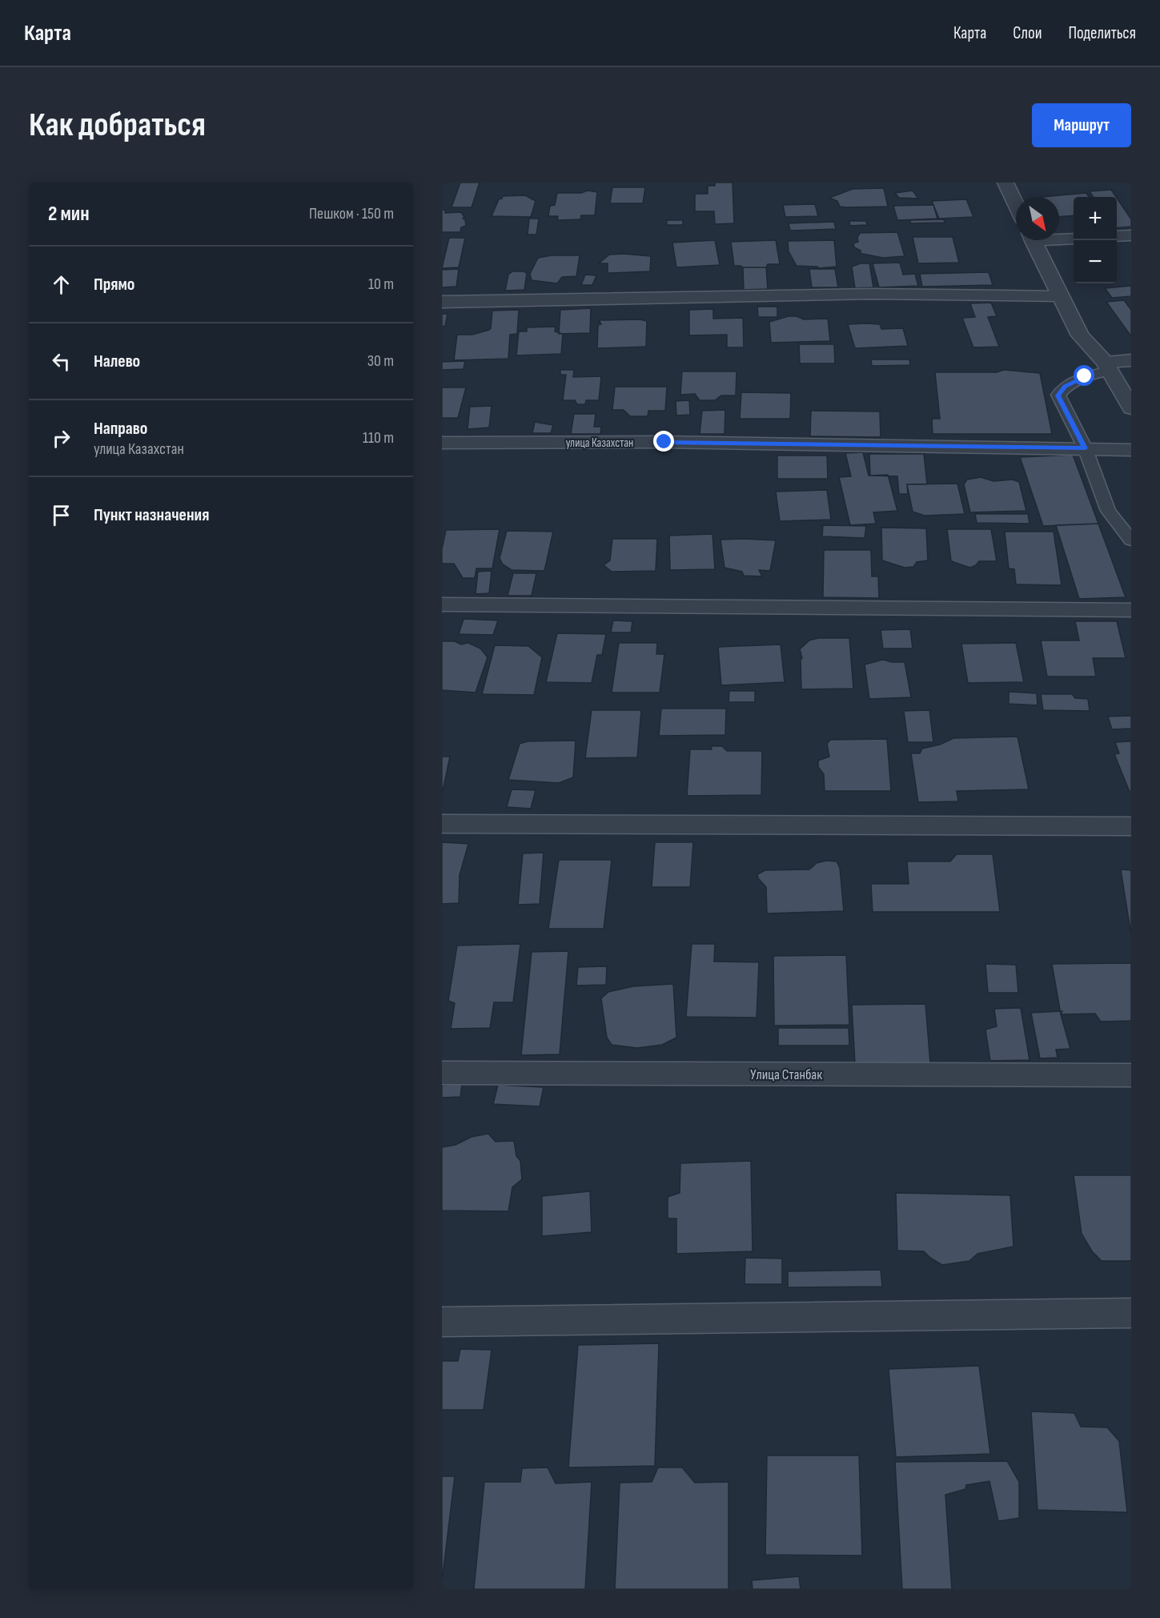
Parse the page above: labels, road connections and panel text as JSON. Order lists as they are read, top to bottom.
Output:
{
  "streets": {
    "street": ["улица Казахстан", "Улица Станбак"]
  },
  "north": "bottom right",
  "page": {
    "header": "Карта",
    "nav": ["Карта", "Слои", "Поделиться"],
    "buttons": "Маршрут",
    "title": "Как добраться",
    "heading": ["2 мин", "Пешком · 150 m"],
    "map_buttons": ["+", "−"],
    "list": [
      ["Прямо", "10 m"],
      ["Налево", "30 m"],
      ["Направо", "улица Казахстан", "110 m"],
      "Пункт назначения"
    ]
  }
}
